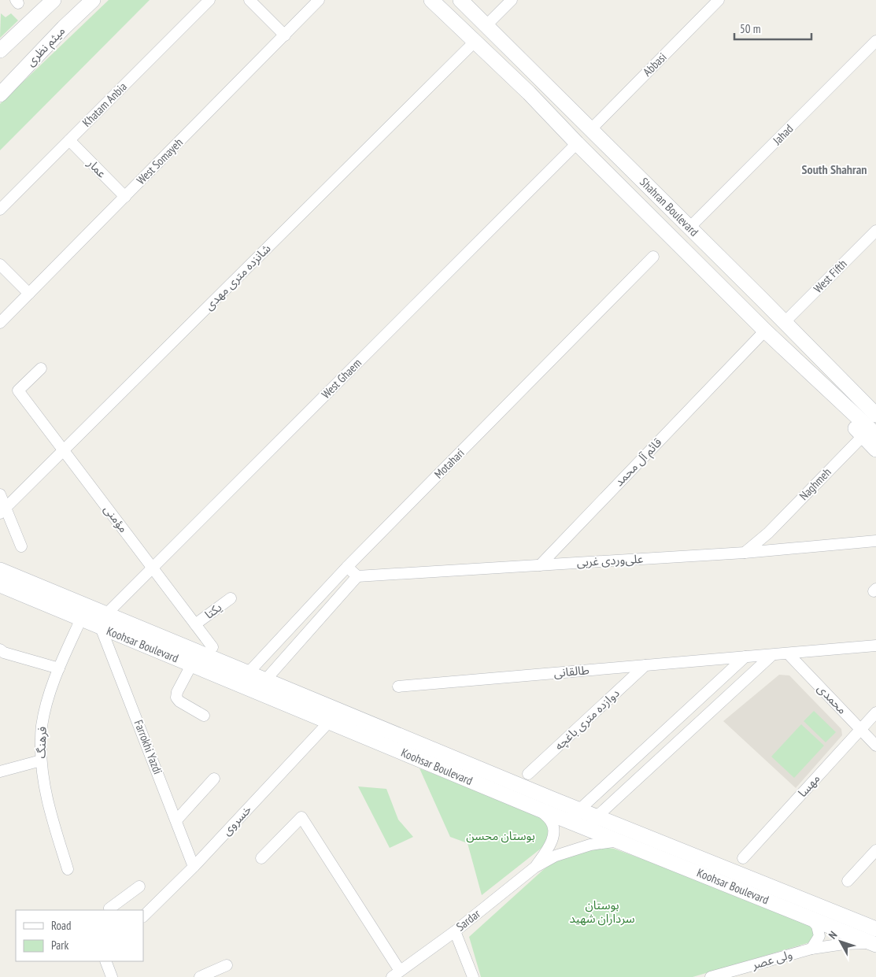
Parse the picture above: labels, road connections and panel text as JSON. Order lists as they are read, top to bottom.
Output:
{
  "streets": {
    "main road": ["میثم نظری", "Shahran Boulevard", "Koohsar Boulevard"],
    "street": [
      "Abbasi",
      "Khatam Anbia",
      "Jahad",
      "West Somayeh",
      "عمار",
      "West Fifth",
      "شانزده متری مهدی",
      "West Ghaem",
      "قائم آل محمد",
      "Motahari",
      "Naghmeh",
      "مؤمنی",
      "علی‌وردی غربی",
      "یکتا",
      "طالقانی",
      "محمدی",
      "دوازده متری باغچه",
      "فرهنگ",
      "Farrokhi Yazdi",
      "مهسا",
      "خسروی",
      "Sardar",
      "ولی عصر"
    ]
  },
  "crossings": [
    ["Abbasi", "Shahran Boulevard"],
    ["Khatam Anbia", "عمار"],
    ["Jahad", "Shahran Boulevard"],
    ["West Somayeh", "عمار"],
    ["Shahran Boulevard", "West Fifth"],
    ["Shahran Boulevard", "شانزده متری مهدی"],
    ["Shahran Boulevard", "West Ghaem"],
    ["Shahran Boulevard", "قائم آل محمد"],
    ["Shahran Boulevard", "Naghmeh"],
    ["شانزده متری مهدی", "مؤمنی"],
    ["West Ghaem", "مؤمنی"],
    ["West Ghaem", "Koohsar Boulevard"],
    ["West Ghaem", "Farrokhi Yazdi"],
    ["قائم آل محمد", "علی‌وردی غربی"],
    ["Motahari", "Koohsar Boulevard"],
    ["Naghmeh", "علی‌وردی غربی"],
    ["مؤمنی", "یکتا"],
    ["Koohsar Boulevard", "فرهنگ"],
    ["Koohsar Boulevard", "Farrokhi Yazdi"],
    ["Koohsar Boulevard", "خسروی"],
    ["Koohsar Boulevard", "Sardar"],
    ["Koohsar Boulevard", "ولی عصر"],
    ["طالقانی", "محمدی"],
    ["طالقانی", "دوازده متری باغچه"],
    ["محمدی", "مهسا"],
    ["Farrokhi Yazdi", "خسروی"]
  ],
  "districts": ["South Shahran"],
  "parks": ["بوستان محسن", "بوستان سرداران شهید"],
  "legend": ["Road", "Park"],
  "scale_bar": "50 m",
  "north": "top left"
}
